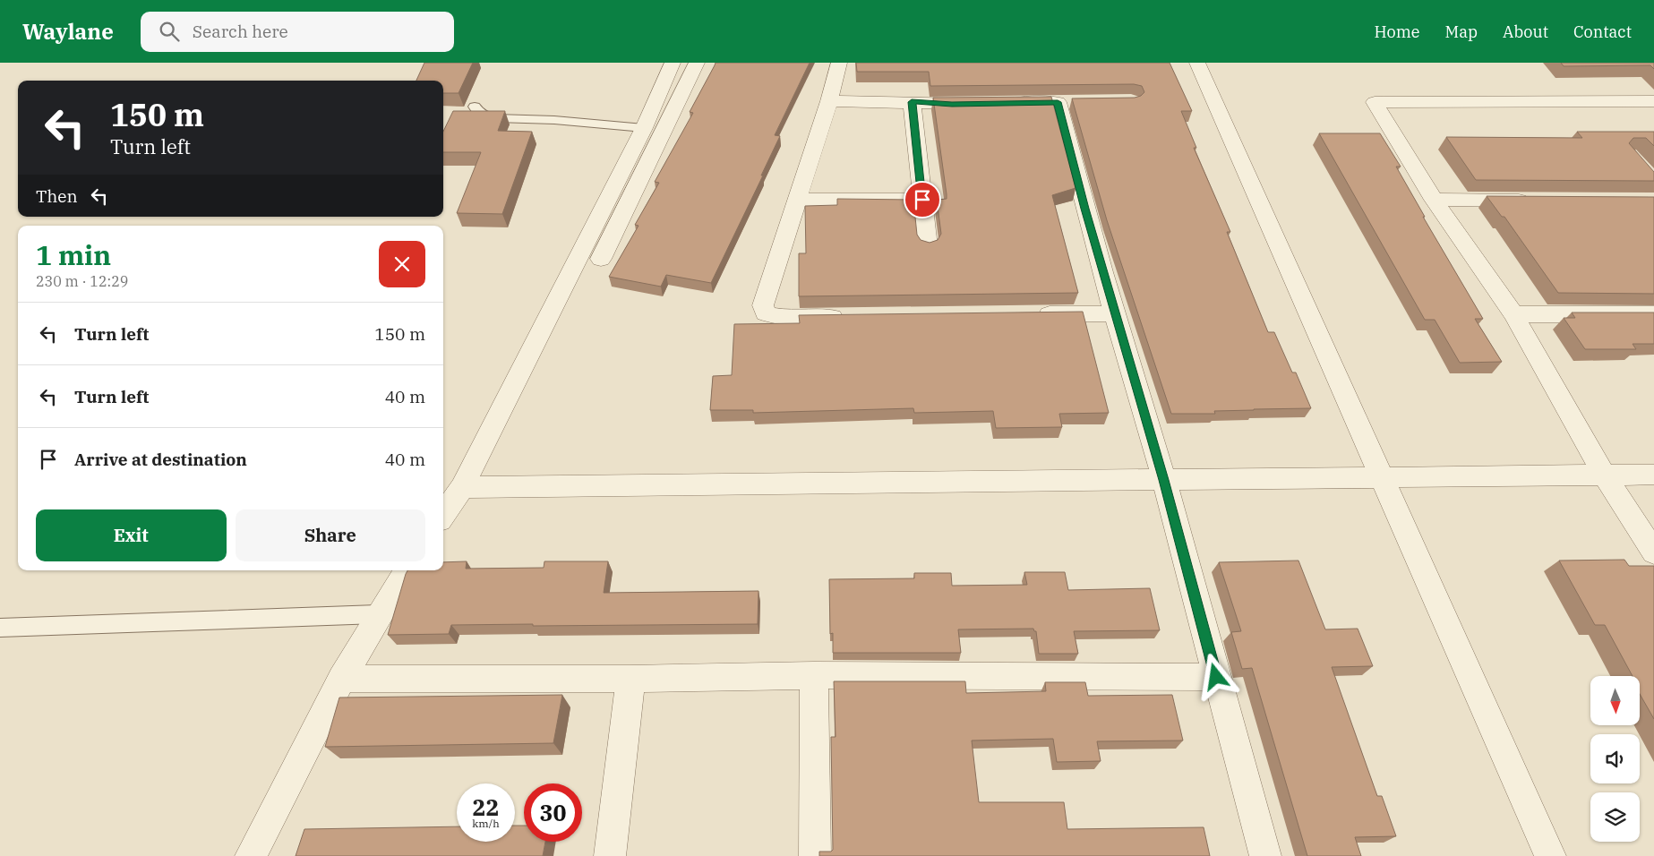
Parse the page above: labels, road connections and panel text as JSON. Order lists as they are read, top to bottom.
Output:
{
  "north": "bottom",
  "page": {
    "header": "Waylane",
    "search": "Search here",
    "nav": [
      "Home",
      "Map",
      "About",
      "Contact"
    ],
    "turn": ["150 m", "Turn left"],
    "then": "Then",
    "heading": ["1 min", "230 m · 12:29"],
    "list": [
      {
        "name": "Turn left",
        "value": "150 m"
      },
      {
        "name": "Turn left",
        "value": "40 m"
      },
      {
        "name": "Arrive at destination",
        "value": "40 m"
      }
    ],
    "buttons": ["Exit", "Share"],
    "speed": "22 km/h",
    "limit": "30"
  }
}
